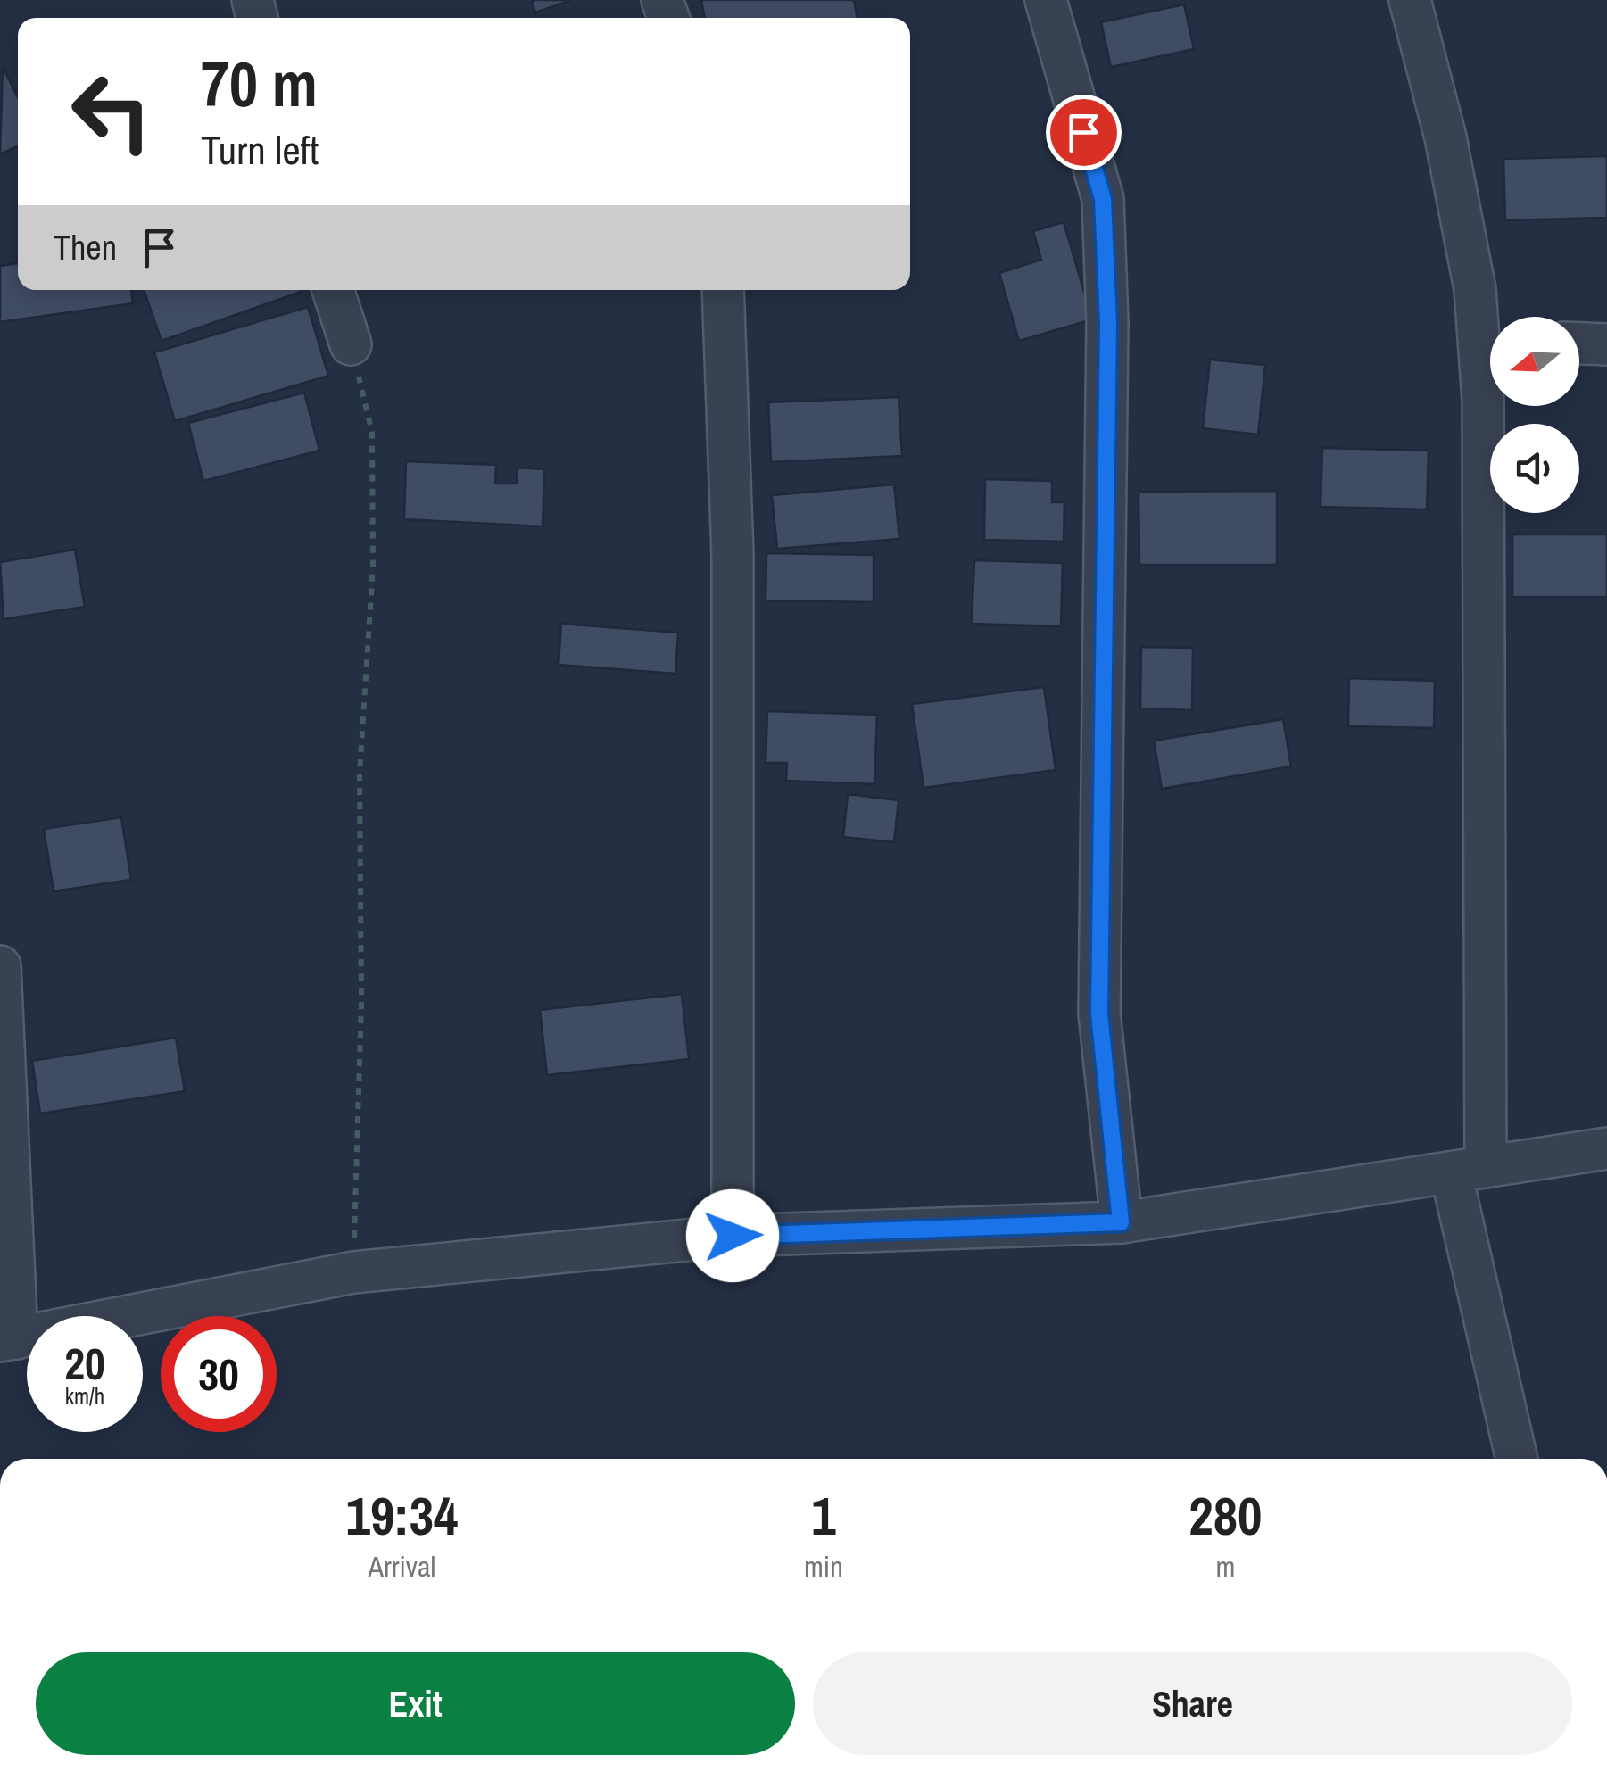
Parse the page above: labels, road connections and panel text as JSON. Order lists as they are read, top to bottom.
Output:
{
  "north": "left",
  "page": {
    "turn": ["70 m", "Turn left"],
    "then": "Then",
    "speed": "20 km/h",
    "limit": "30",
    "eta": [
      "19:34",
      "Arrival",
      "1",
      "min",
      "280",
      "m"
    ],
    "buttons": ["Exit", "Share"]
  }
}
